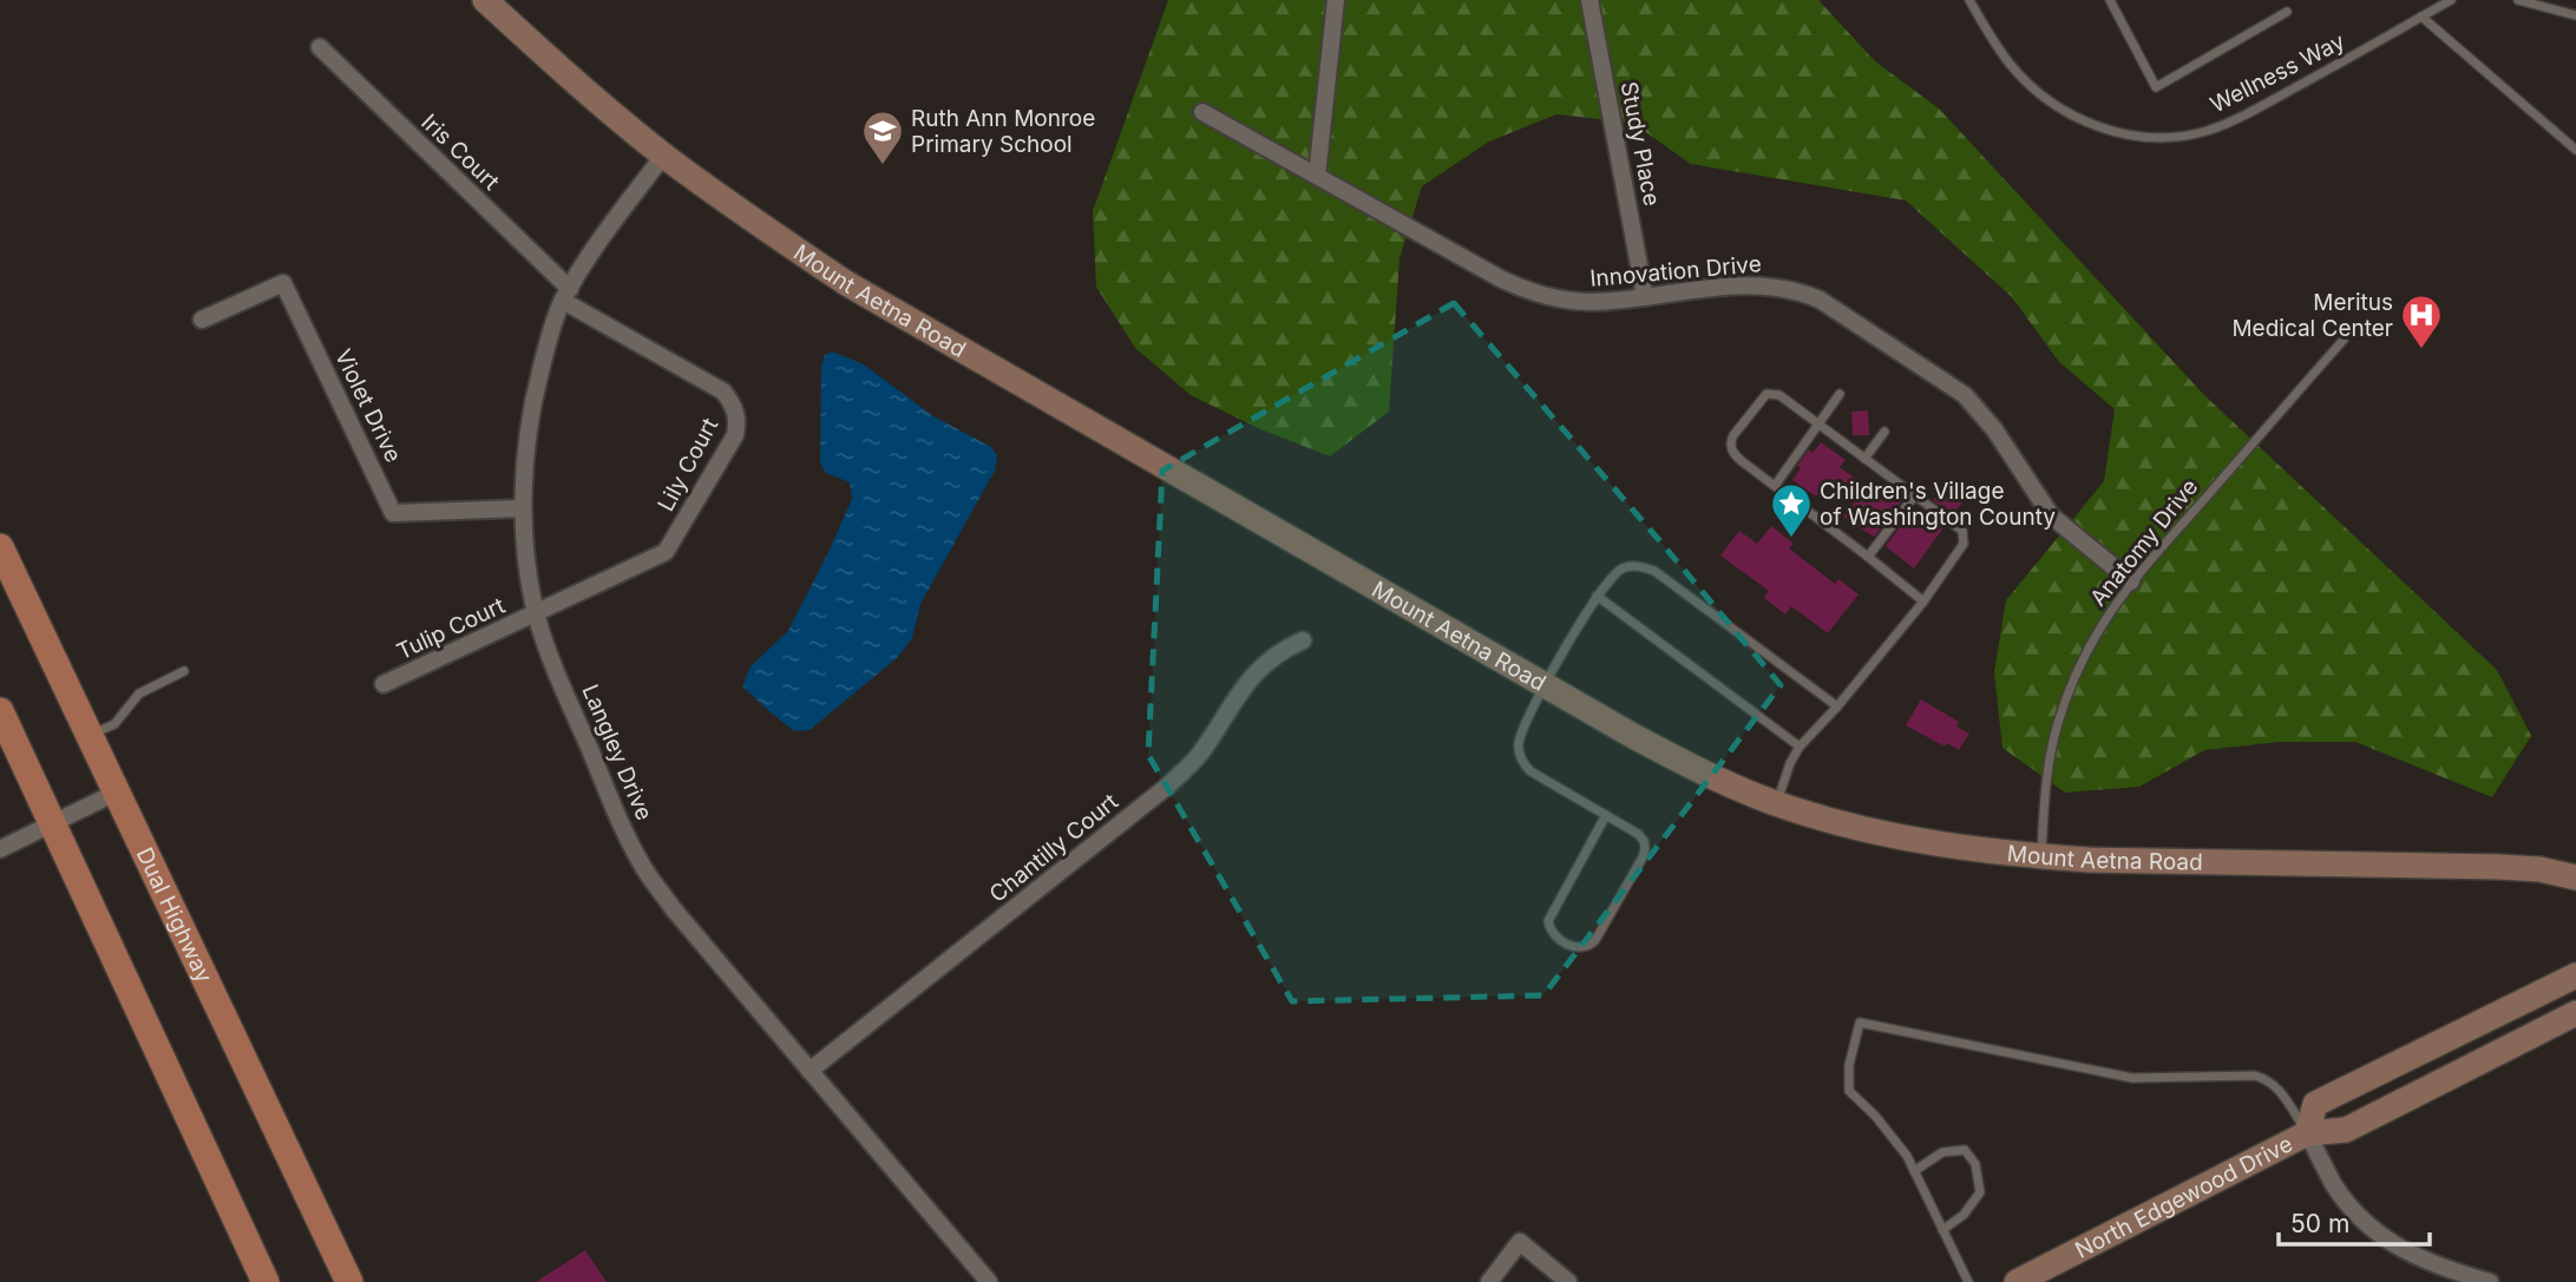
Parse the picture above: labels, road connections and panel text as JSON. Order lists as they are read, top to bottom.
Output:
{
  "streets": {
    "main road": ["Dual Highway"],
    "street": [
      "Study Place",
      "Iris Court",
      "Innovation Drive",
      "Mount Aetna Road",
      "Violet Drive",
      "Lily Court",
      "Tulip Court",
      "Langley Drive",
      "Chantilly Court",
      "North Edgewood Drive"
    ],
    "lane": ["Wellness Way", "Anatomy Drive"]
  },
  "crossings": [
    ["Study Place", "Innovation Drive"],
    ["Iris Court", "Lily Court"],
    ["Iris Court", "Langley Drive"],
    ["Innovation Drive", "Anatomy Drive"],
    ["Mount Aetna Road", "Anatomy Drive"],
    ["Mount Aetna Road", "Langley Drive"],
    ["Violet Drive", "Langley Drive"],
    ["Lily Court", "Tulip Court"],
    ["Lily Court", "Langley Drive"],
    ["Tulip Court", "Langley Drive"],
    ["Langley Drive", "Chantilly Court"]
  ],
  "places": {
    "school or university": ["Ruth Ann Monroe Primary School"],
    "hospital": ["Meritus Medical Center"],
    "place": ["Children's Village of Washington County"]
  },
  "scale_bar": "50 m"
}
